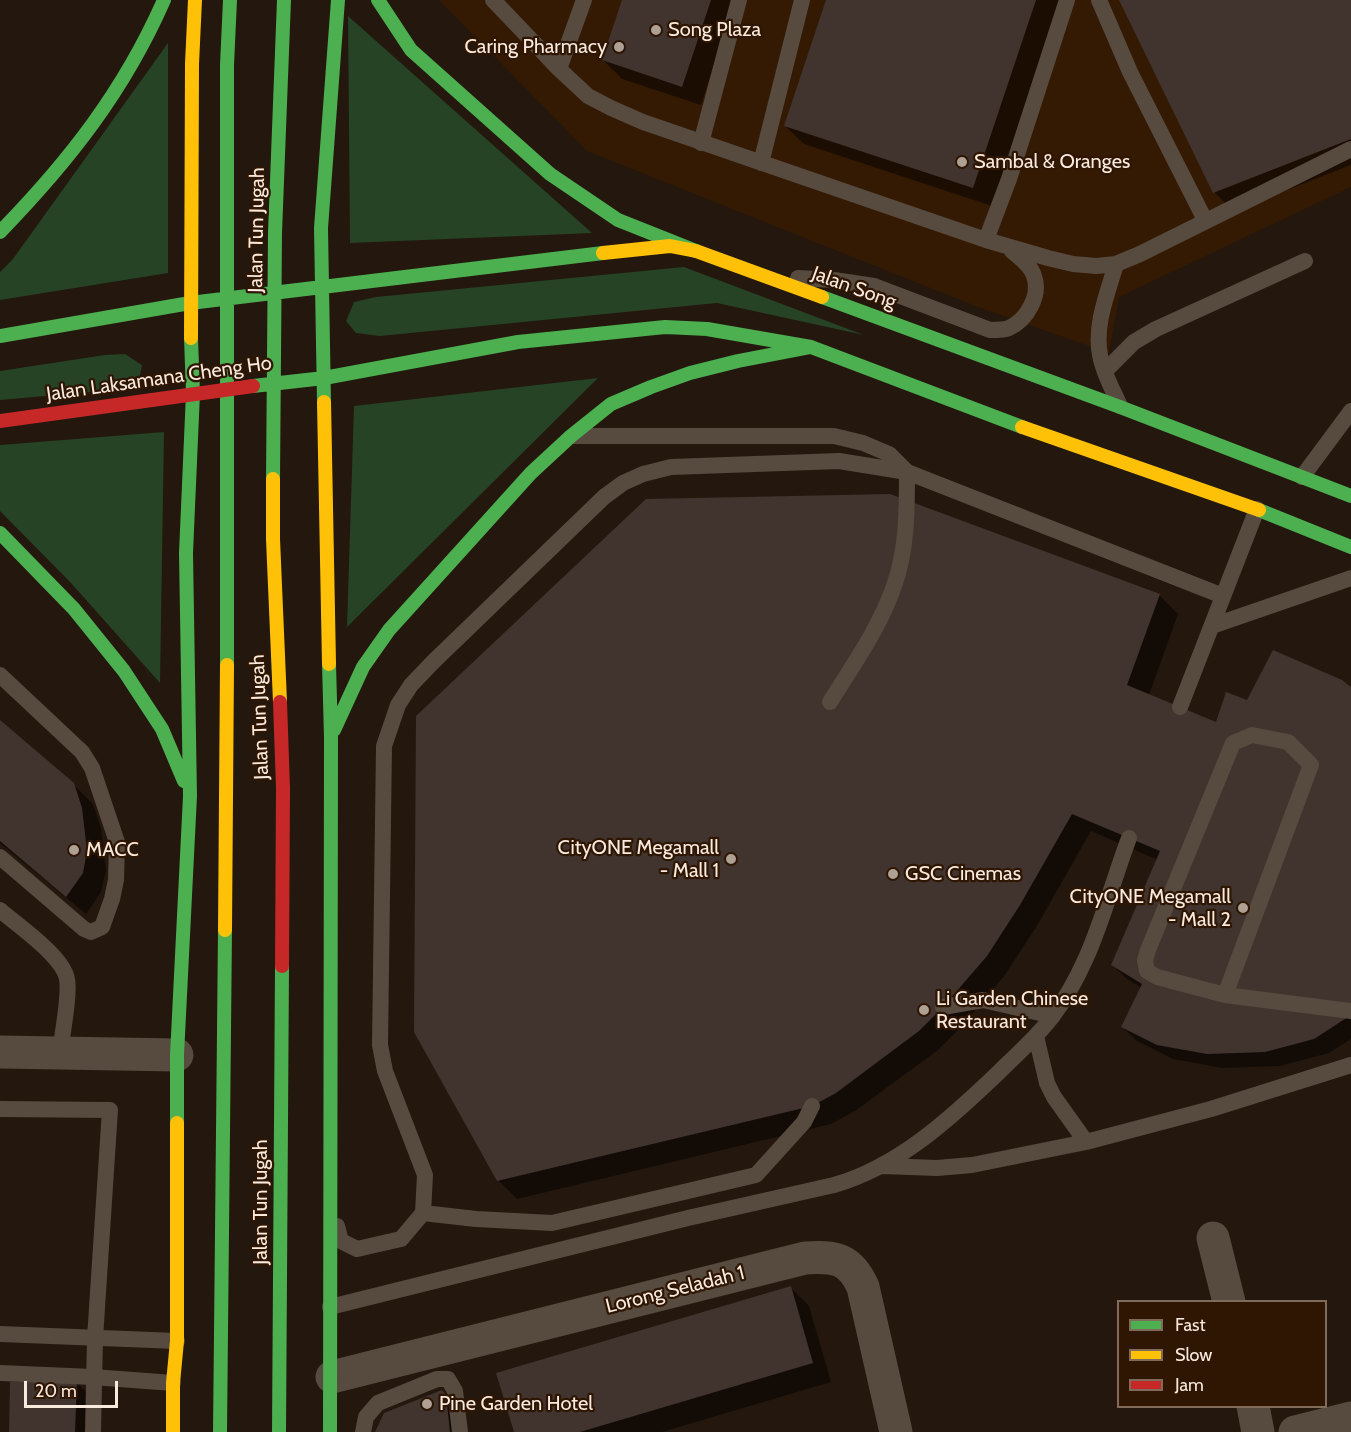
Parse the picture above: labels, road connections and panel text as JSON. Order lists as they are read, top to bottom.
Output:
{
  "streets": {
    "main road": ["Jalan Tun Jugah", "Jalan Song", "Jalan Laksamana Cheng Ho"],
    "street": ["Lorong Seladah 1"]
  },
  "places": [
    "Song Plaza",
    "Caring Pharmacy",
    "Sambal & Oranges",
    "MACC",
    "CityONE Megamall - Mall 1",
    "GSC Cinemas",
    "CityONE Megamall - Mall 2",
    "Li Garden Chinese Restaurant",
    "Pine Garden Hotel"
  ],
  "legend": ["Fast", "Slow", "Jam"],
  "scale_bar": "20 m"
}
